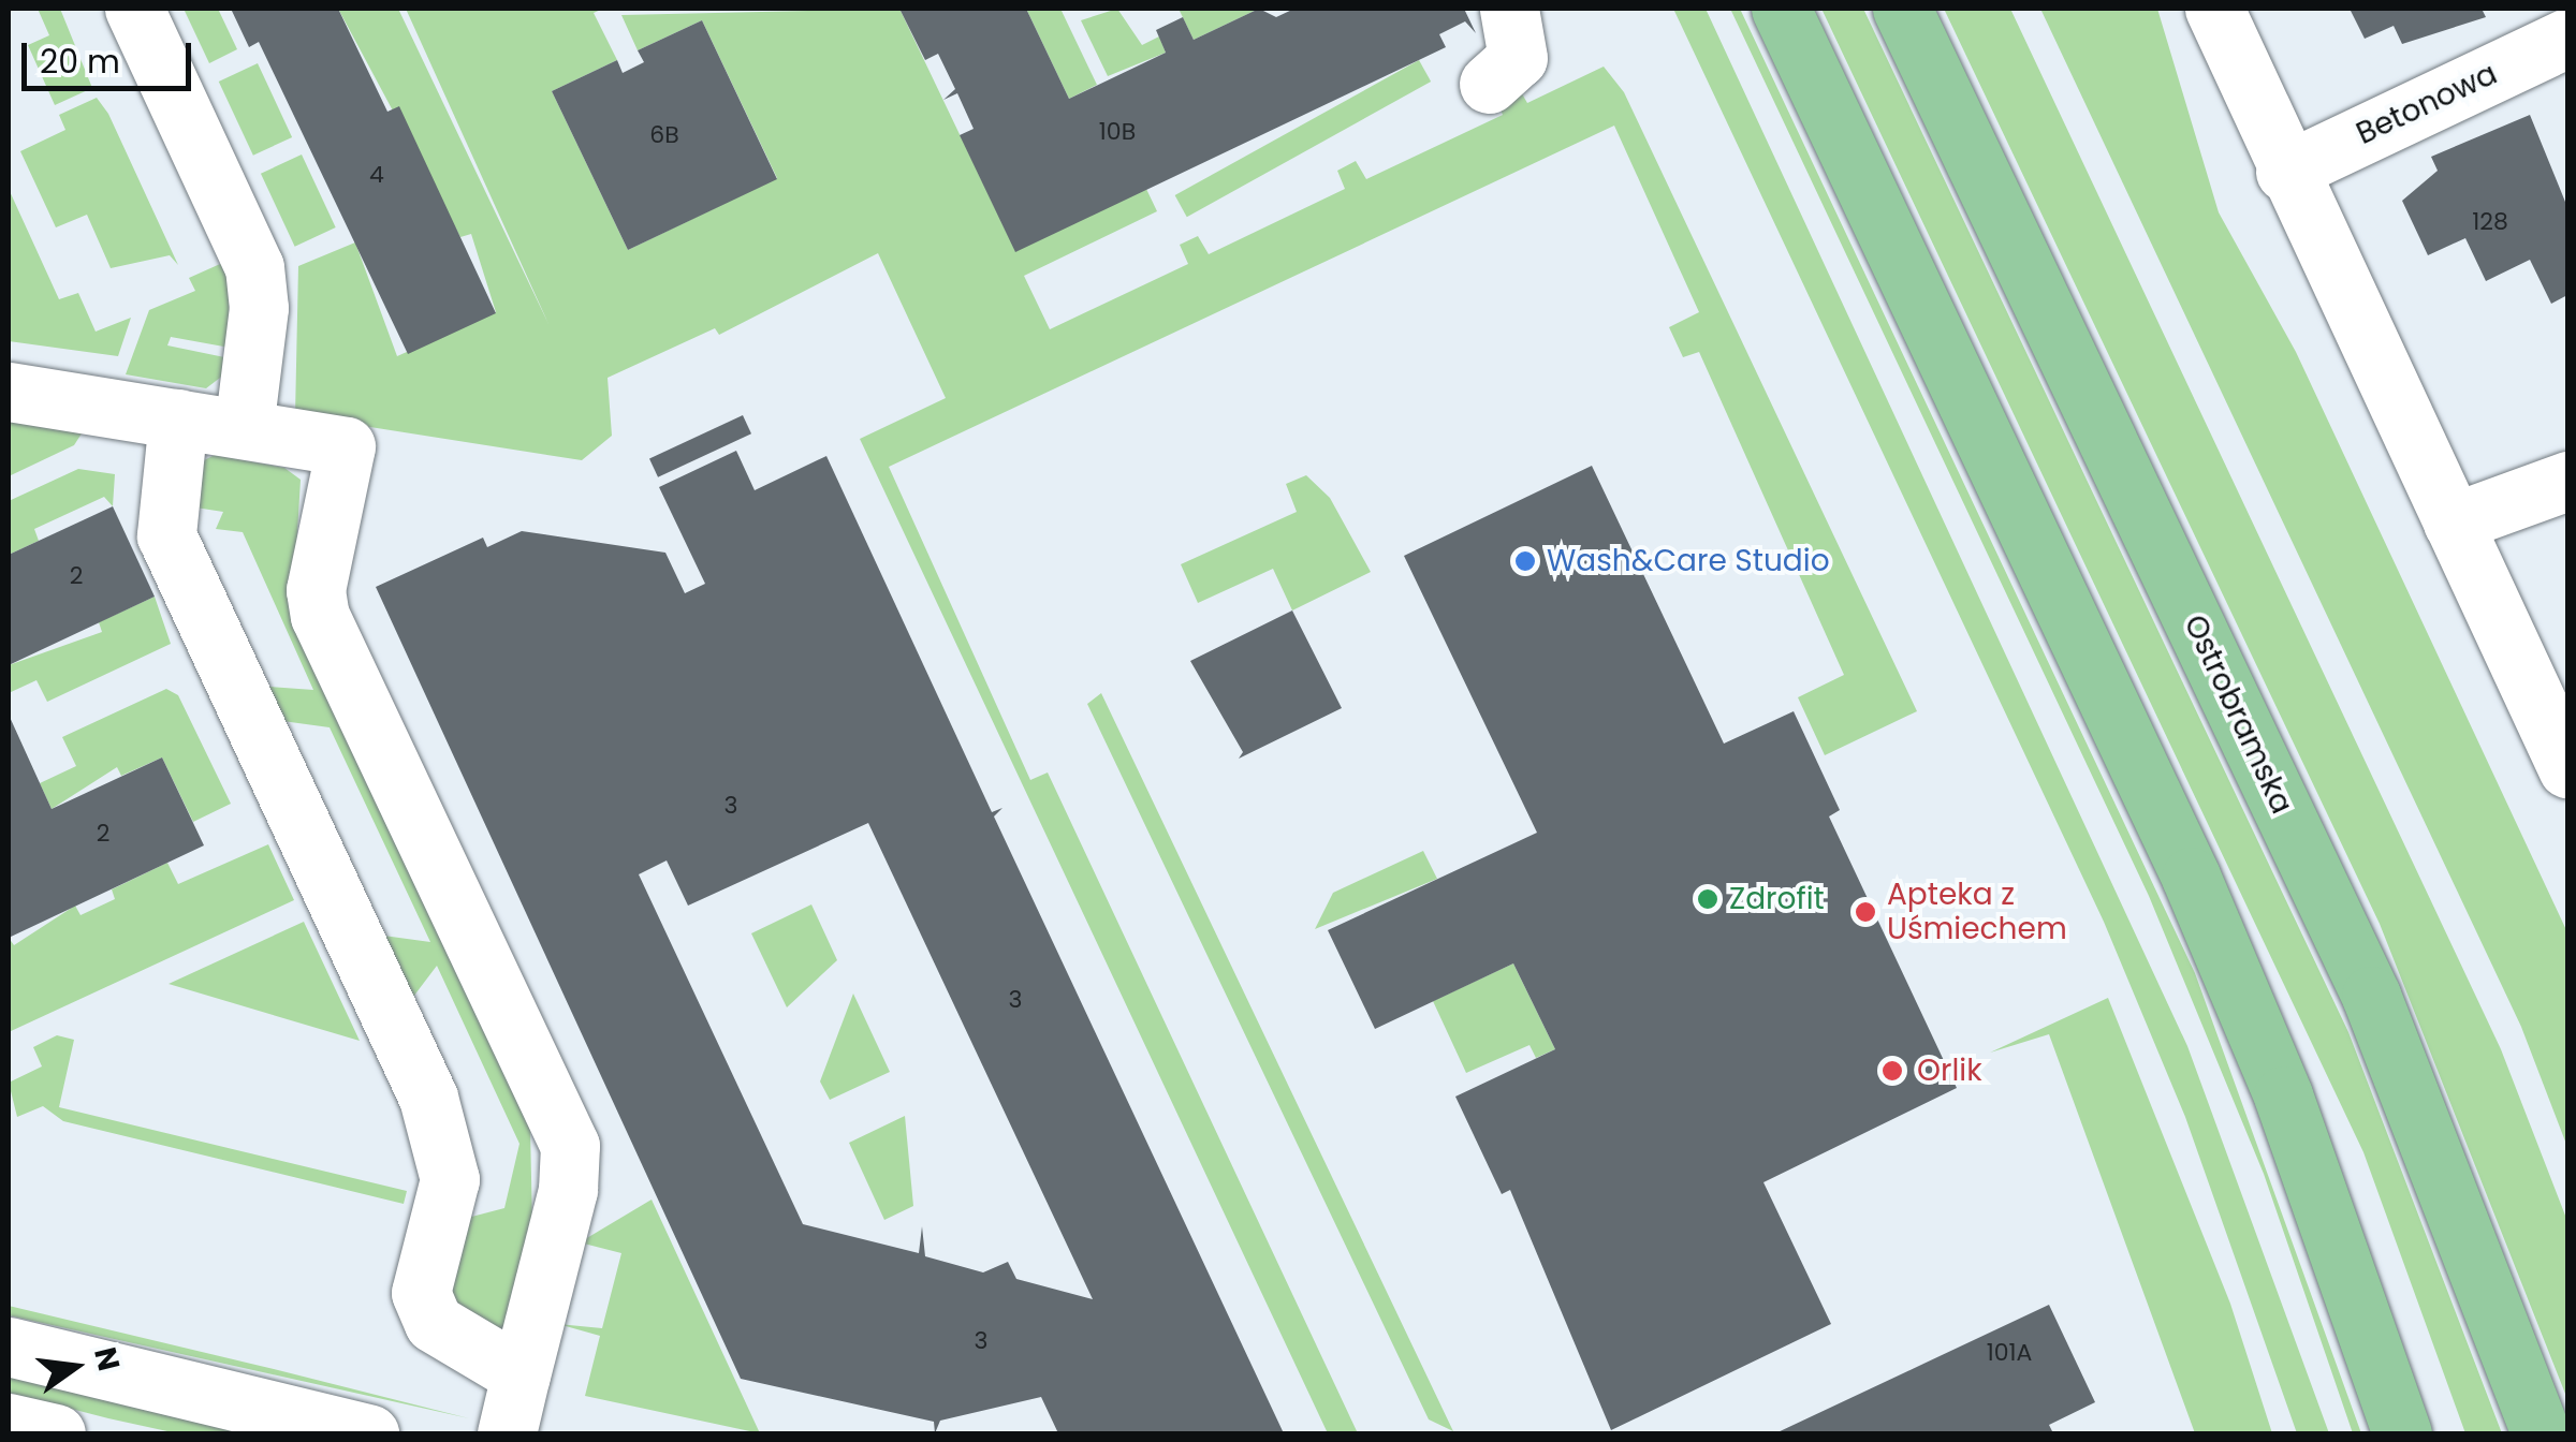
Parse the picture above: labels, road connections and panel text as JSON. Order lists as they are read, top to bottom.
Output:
{
  "streets": {
    "main road": ["Ostrobramska"],
    "street": ["Betonowa"]
  },
  "places": [
    "Wash&Care Studio",
    "Zdrofit",
    "Apteka z Uśmiechem",
    "Orlik"
  ],
  "house_numbers": [
    "10B",
    "6B",
    "4",
    "128",
    "2",
    "3",
    "2",
    "3",
    "3",
    "101A"
  ],
  "scale_bar": "20 m",
  "north": "right"
}
